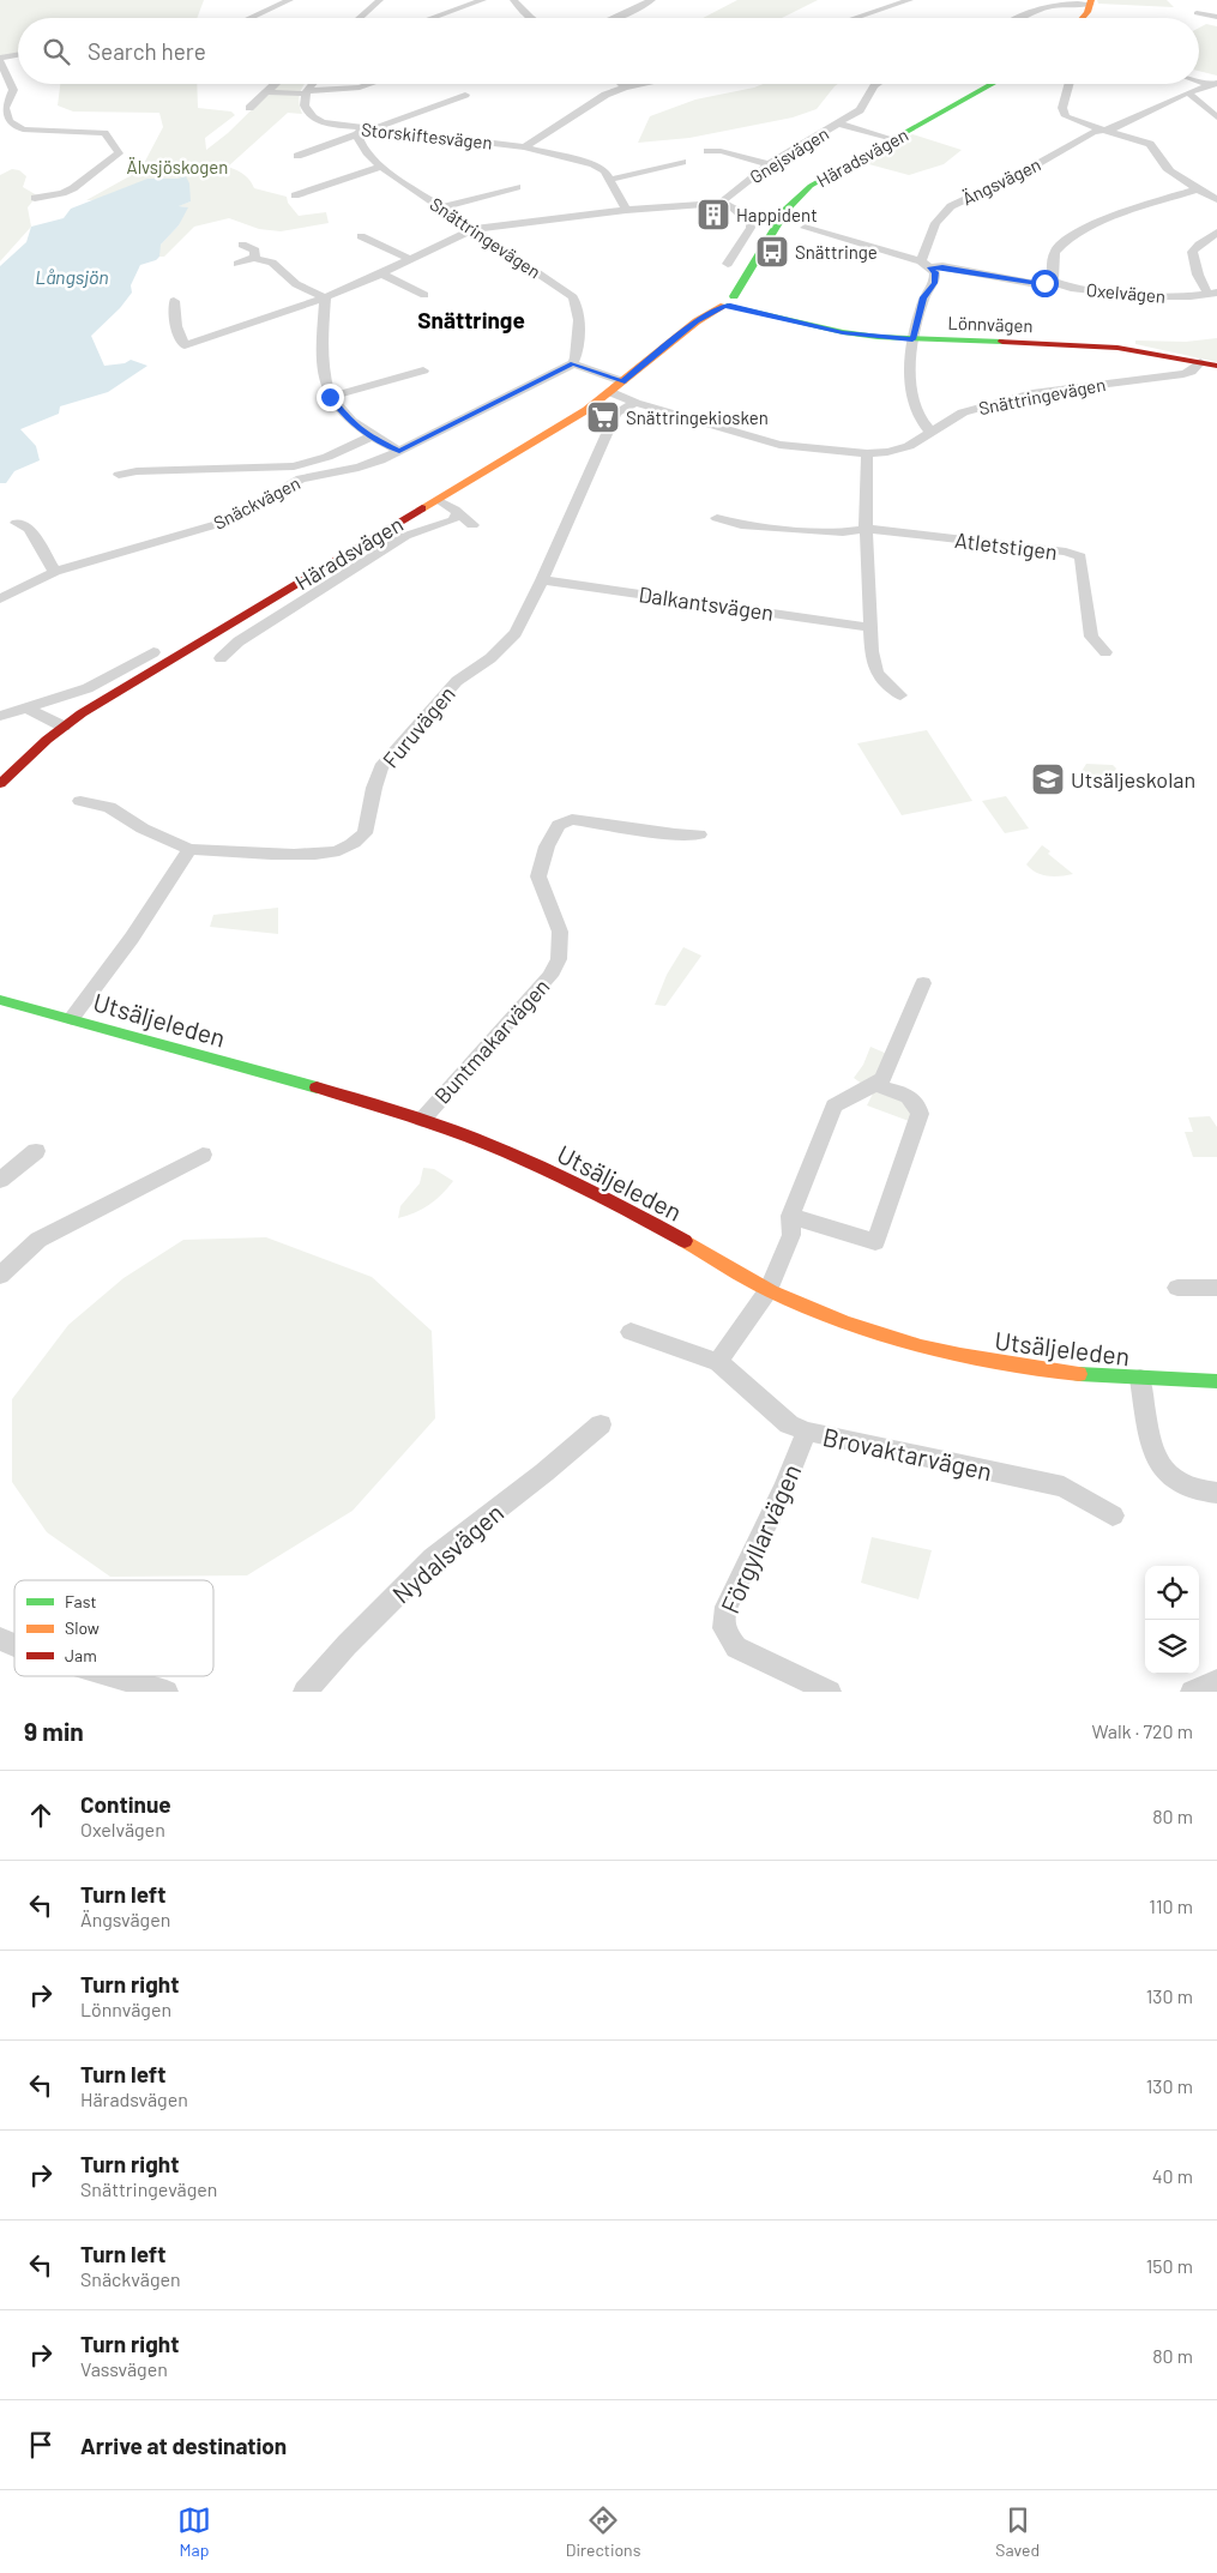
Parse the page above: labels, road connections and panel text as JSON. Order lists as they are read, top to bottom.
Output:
{
  "streets": {
    "street": [
      "Storskiftesvägen",
      "Gnejsvägen",
      "Häradsvägen",
      "Ängsvägen",
      "Snättringevägen",
      "Oxelvägen",
      "Lönnvägen",
      "Snäckvägen",
      "Atletstigen",
      "Dalkantsvägen",
      "Furuvägen",
      "Utsäljeleden",
      "Buntmakarvägen",
      "Brovaktarvägen",
      "Förgyllarvägen",
      "Nydalsvägen"
    ]
  },
  "crossings": [
    ["Storskiftesvägen", "Snättringevägen"],
    ["Häradsvägen", "Snättringevägen"],
    ["Häradsvägen", "Lönnvägen"],
    ["Ängsvägen", "Snättringevägen"],
    ["Ängsvägen", "Oxelvägen"],
    ["Ängsvägen", "Lönnvägen"],
    ["Snättringevägen", "Lönnvägen"],
    ["Snättringevägen", "Snäckvägen"],
    ["Snättringevägen", "Furuvägen"],
    ["Dalkantsvägen", "Furuvägen"],
    ["Utsäljeleden", "Buntmakarvägen"],
    ["Brovaktarvägen", "Förgyllarvägen"]
  ],
  "districts": ["Snättringe"],
  "water": ["Långsjön"],
  "parks": ["Älvsjöskogen"],
  "places": {
    "building": ["Happident"],
    "bus stop": ["Snättringe"],
    "supermarket": ["Snättringekiosken"],
    "school or university": ["Utsäljeskolan"]
  },
  "legend": ["Fast", "Slow", "Jam"],
  "page": {
    "search": "Search here",
    "heading": ["9 min", "Walk · 720 m"],
    "list": [
      ["Continue", "Oxelvägen", "80 m"],
      ["Turn left", "Ängsvägen", "110 m"],
      ["Turn right", "Lönnvägen", "130 m"],
      ["Turn left", "Häradsvägen", "130 m"],
      ["Turn right", "Snättringevägen", "40 m"],
      ["Turn left", "Snäckvägen", "150 m"],
      ["Turn right", "Vassvägen", "80 m"],
      "Arrive at destination"
    ],
    "nav": ["Map", "Directions", "Saved"]
  }
}
